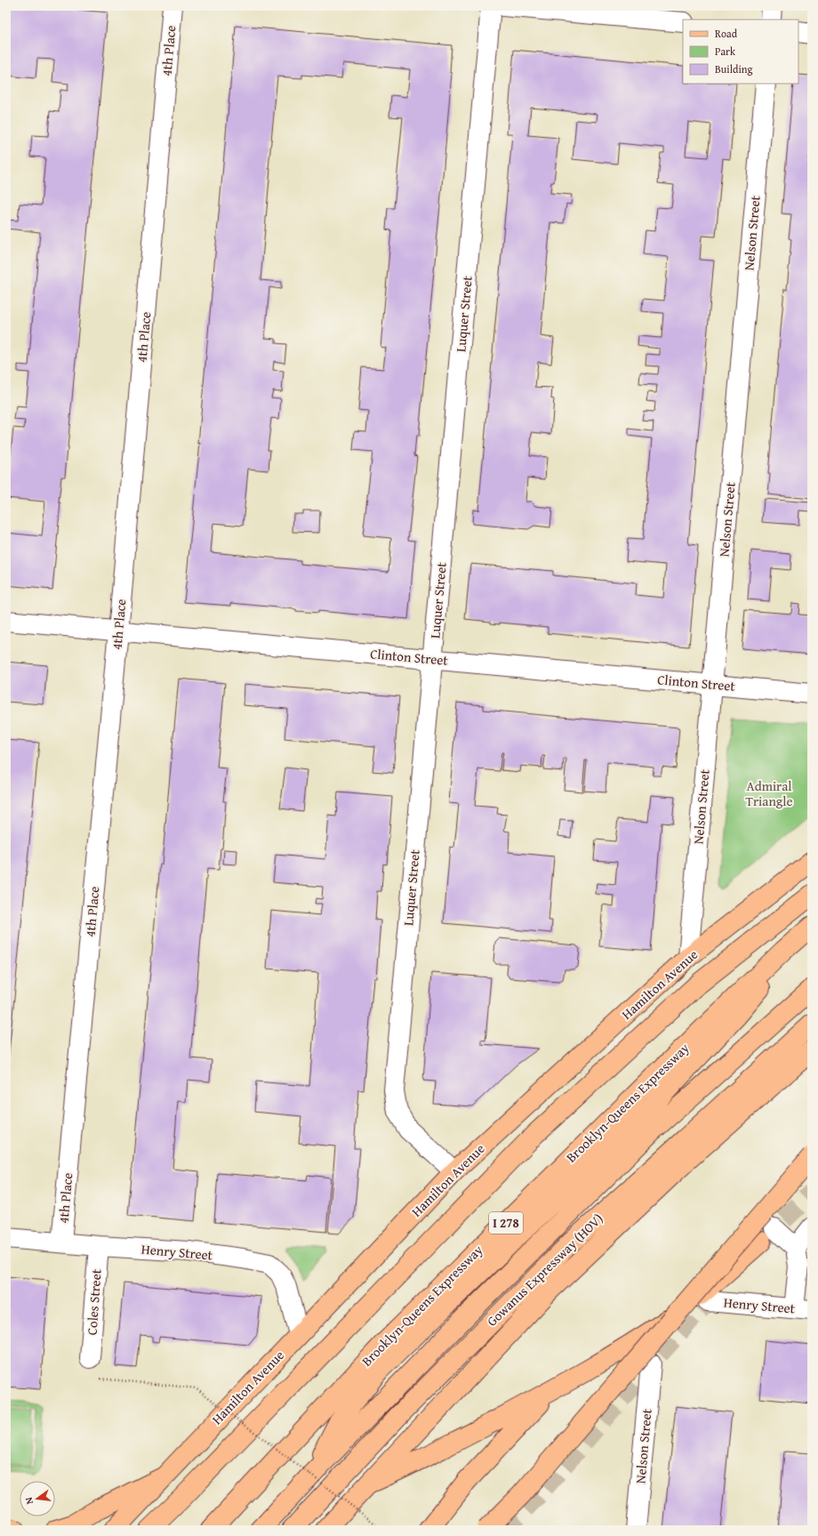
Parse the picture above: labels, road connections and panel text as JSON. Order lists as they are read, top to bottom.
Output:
{
  "streets": {
    "main road": [
      "Hamilton Avenue",
      "Brooklyn-Queens Expressway",
      "I 278",
      "Gowanus Expressway (HOV)"
    ],
    "street": [
      "4th Place",
      "Nelson Street",
      "Luquer Street",
      "Clinton Street",
      "Henry Street",
      "Coles Street"
    ]
  },
  "crossings": [
    ["4th Place", "Clinton Street"],
    ["4th Place", "Henry Street"],
    ["Nelson Street", "Clinton Street"],
    ["Nelson Street", "Hamilton Avenue"],
    ["Luquer Street", "Clinton Street"],
    ["Luquer Street", "Hamilton Avenue"],
    ["Hamilton Avenue", "Henry Street"],
    ["Henry Street", "Coles Street"]
  ],
  "parks": ["Admiral Triangle"],
  "legend": ["Road", "Park", "Building"],
  "north": "left"
}
